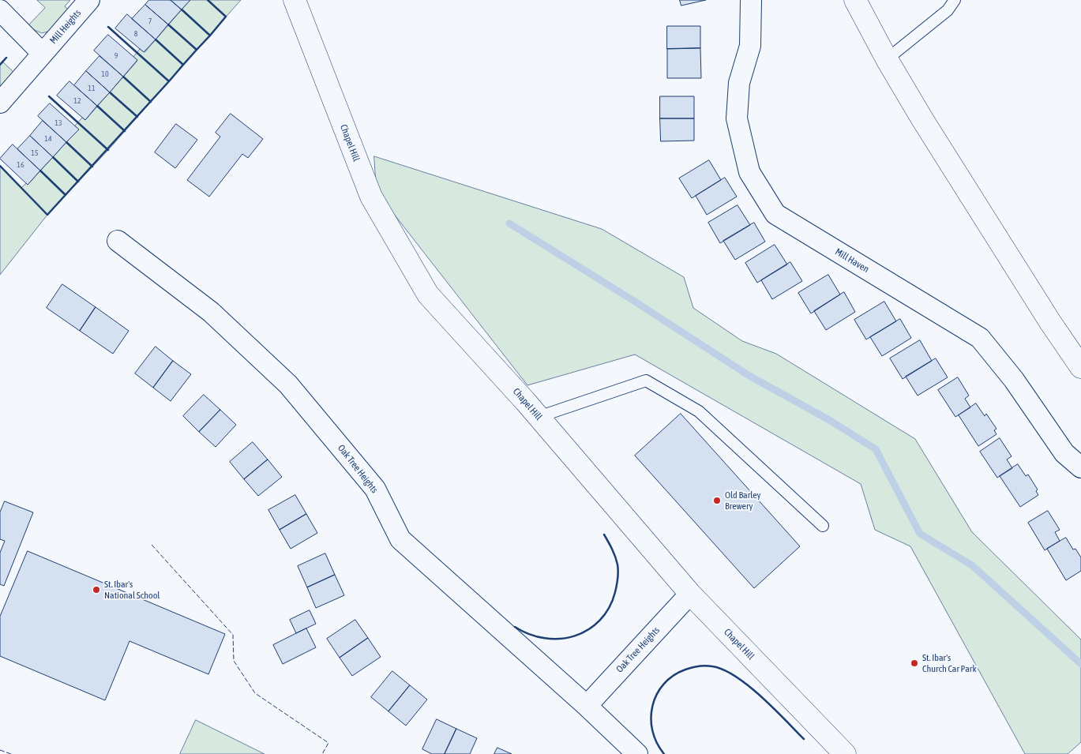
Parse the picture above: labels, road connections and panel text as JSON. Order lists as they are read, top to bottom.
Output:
{
  "streets": {
    "street": [
      "Mill Heights",
      "Chapel Hill",
      "Mill Haven",
      "Oak Tree Heights"
    ]
  },
  "crossings": [
    ["Chapel Hill", "Oak Tree Heights"]
  ],
  "places": ["Old Barley Brewery", "St. Ibar's National School", "St. Ibar's Church Car Park"],
  "house_numbers": [
    "7",
    "8",
    "9",
    "10",
    "11",
    "12",
    "13",
    "14",
    "15",
    "16"
  ]
}
